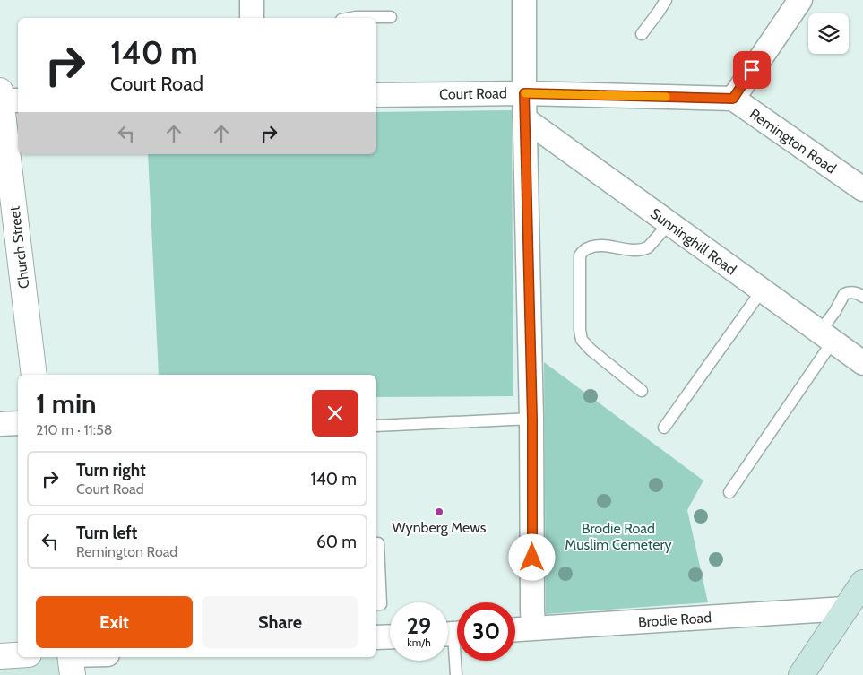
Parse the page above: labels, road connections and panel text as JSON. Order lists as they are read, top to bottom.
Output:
{
  "streets": {
    "street": [
      "Court Road",
      "Remington Road",
      "Sunninghill Road",
      "Church Street",
      "Brodie Road"
    ]
  },
  "crossings": [
    ["Court Road", "Remington Road"]
  ],
  "parks": ["Brodie Road Muslim Cemetery"],
  "places": ["Wynberg Mews"],
  "page": {
    "turn": ["140 m", "Court Road"],
    "heading": ["1 min", "210 m · 11:58"],
    "list": [
      {
        "name": "Turn right",
        "note": "Court Road",
        "value": "140 m"
      },
      {
        "name": "Turn left",
        "note": "Remington Road",
        "value": "60 m"
      }
    ],
    "buttons": ["Exit", "Share"],
    "speed": "29 km/h",
    "limit": "30"
  }
}
